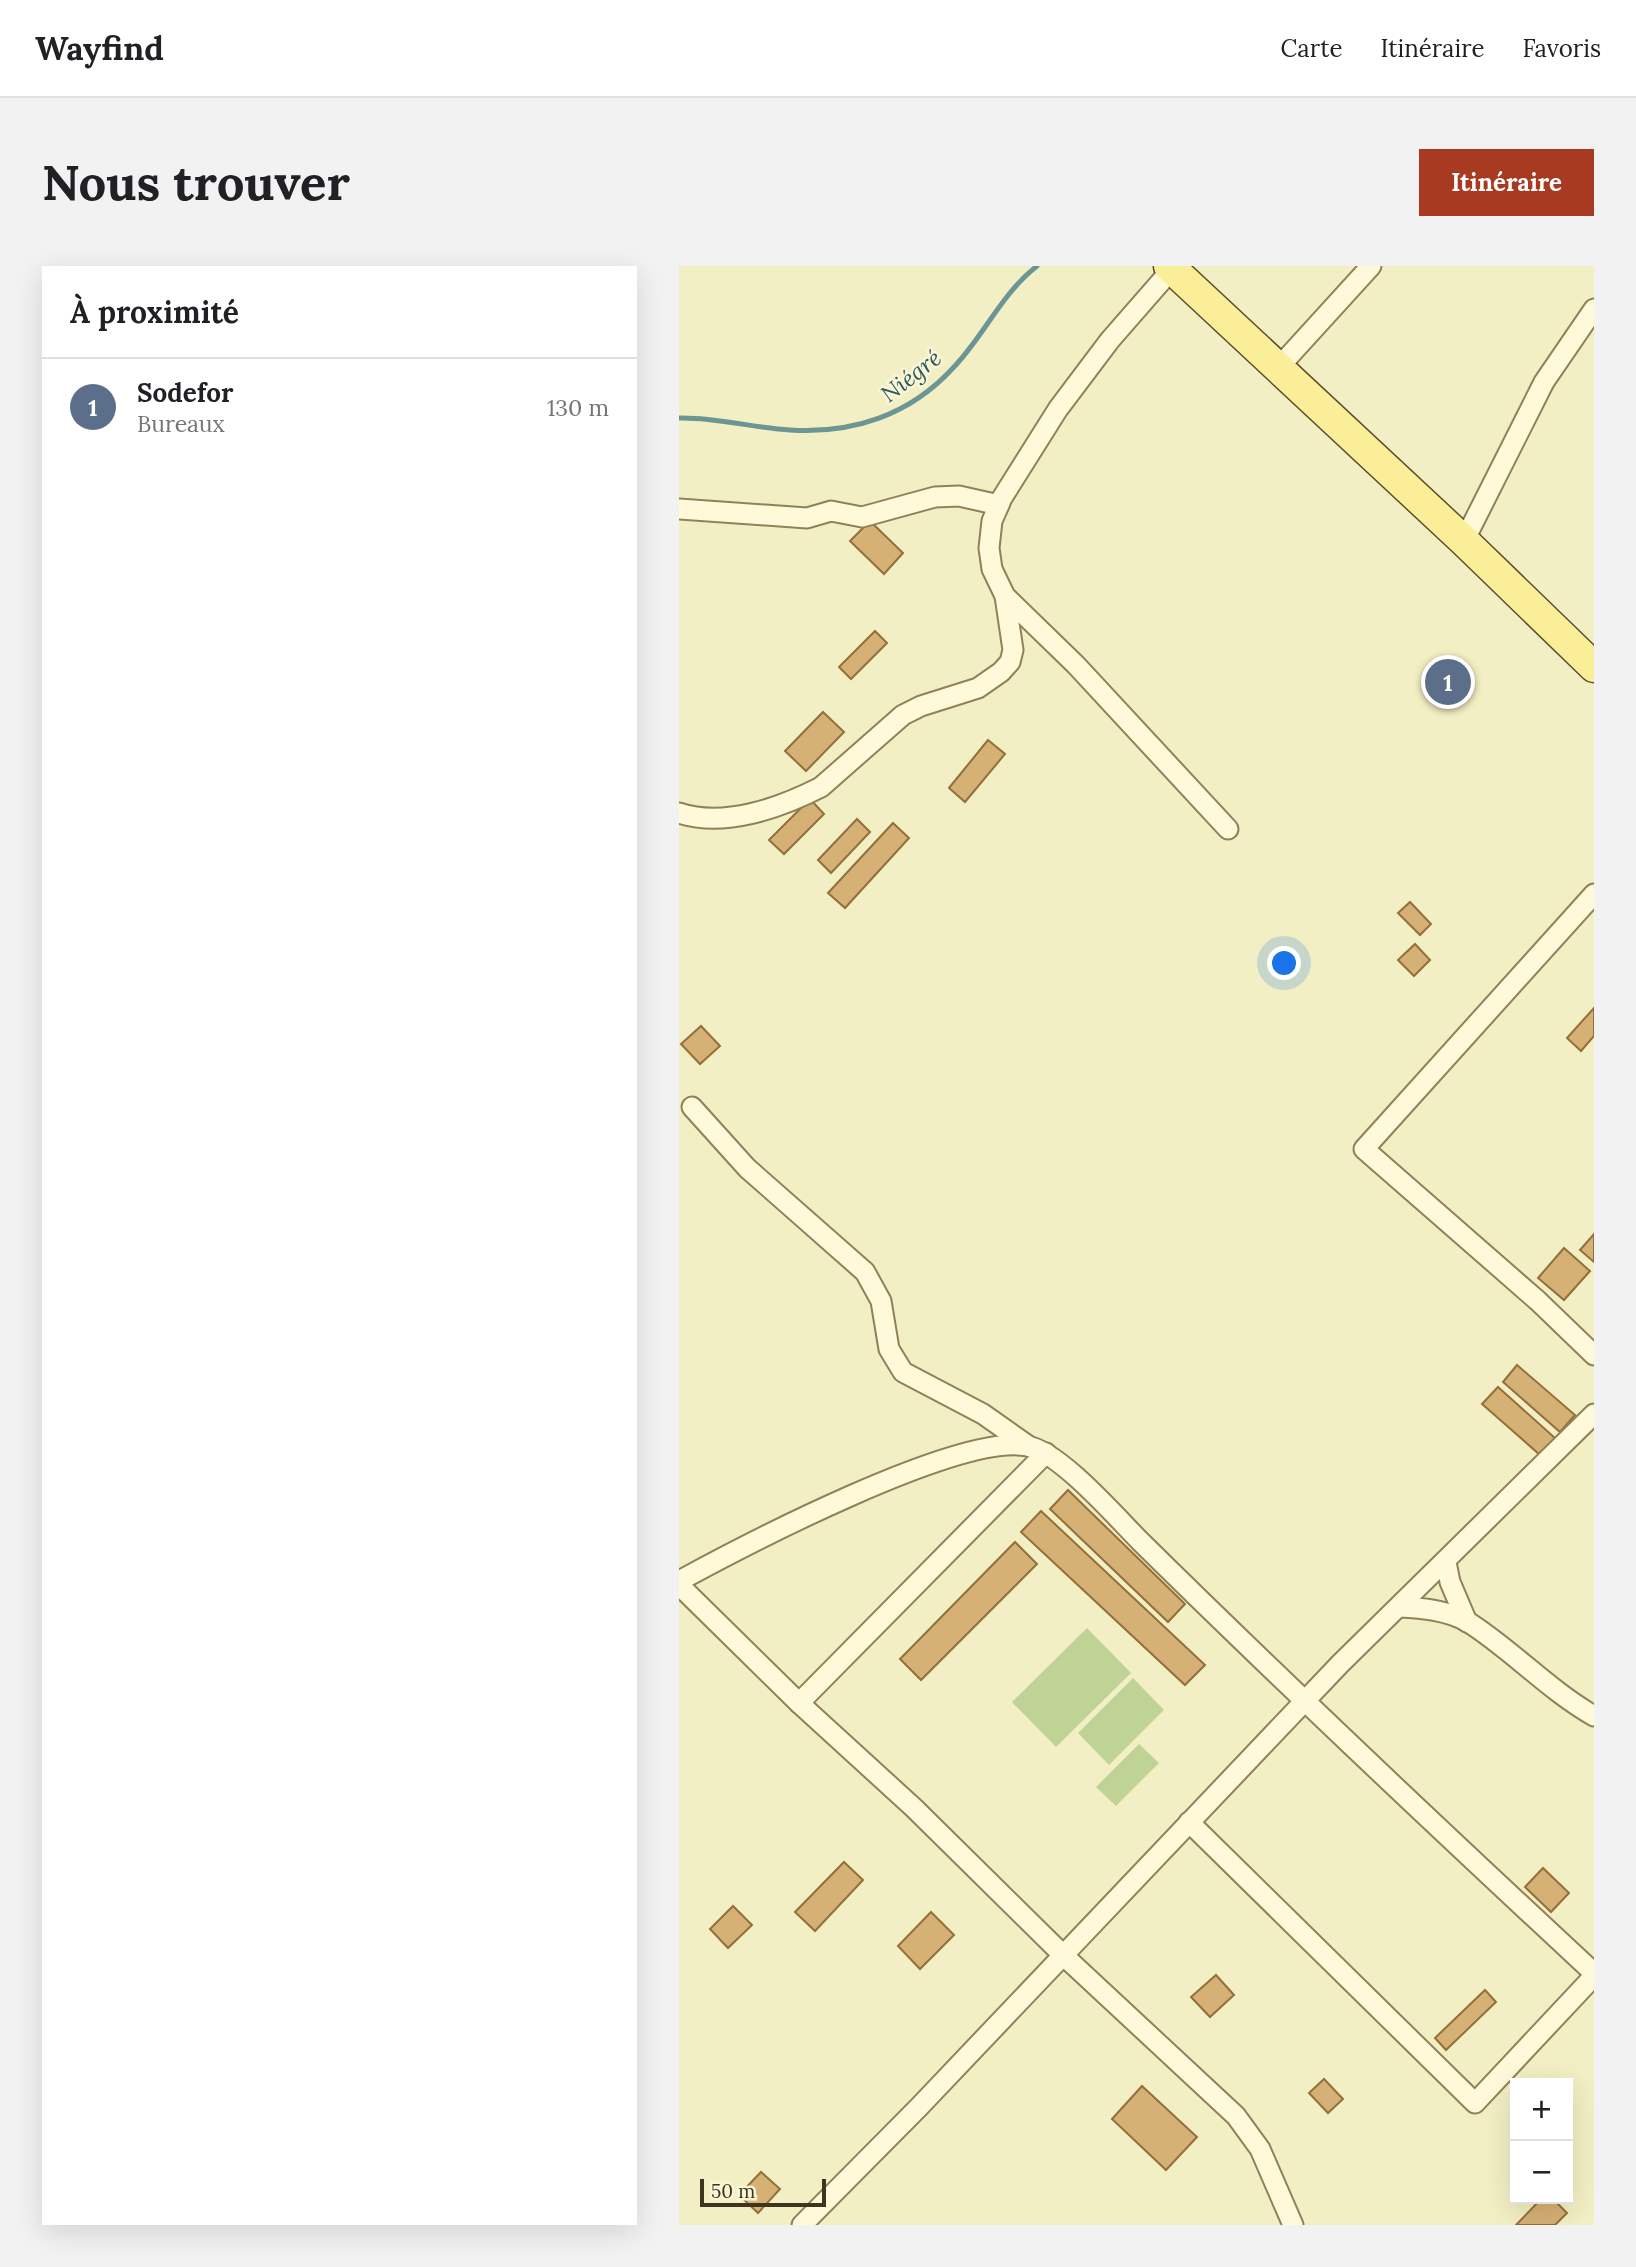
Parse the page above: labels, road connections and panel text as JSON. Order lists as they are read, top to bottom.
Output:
{
  "water": ["Niégré"],
  "scale_bar": "50 m",
  "page": {
    "header": "Wayfind",
    "nav": ["Carte", "Itinéraire", "Favoris"],
    "buttons": "Itinéraire",
    "title": "Nous trouver",
    "heading": "À proximité",
    "list": [
      {
        "mark": "1",
        "name": "Sodefor",
        "note": "Bureaux",
        "value": "130 m"
      }
    ],
    "pins": "1",
    "map_buttons": ["+", "−"],
    "scale": "50 m"
  }
}
